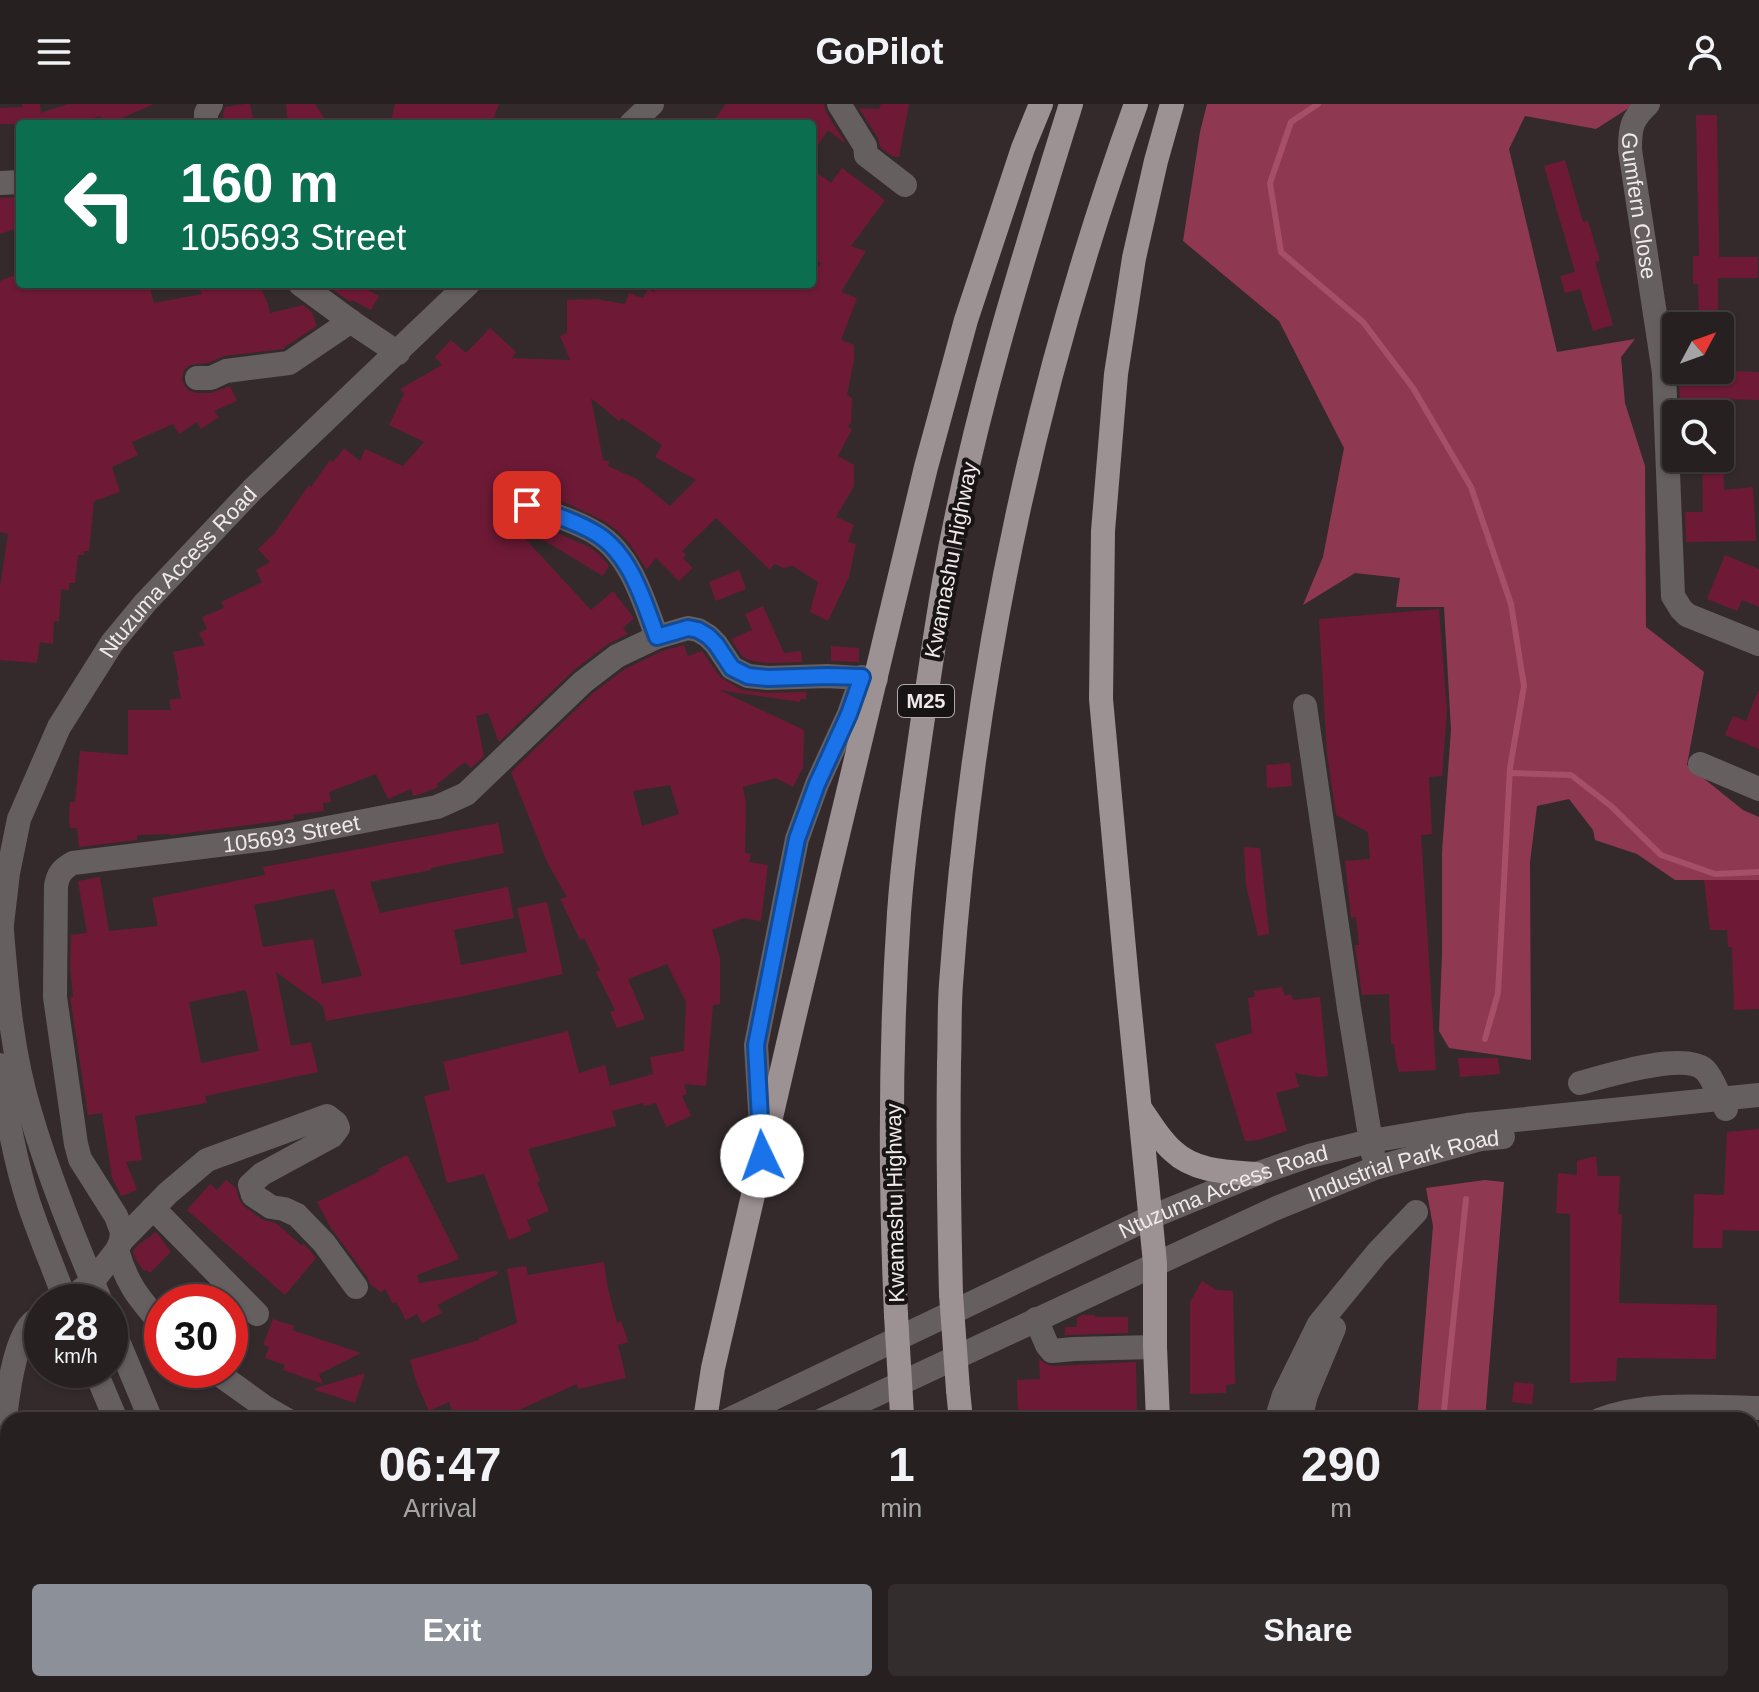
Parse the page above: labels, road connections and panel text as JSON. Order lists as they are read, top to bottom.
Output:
{
  "streets": {
    "main road": ["Kwamashu Highway", "M25"],
    "street": [
      "Gumfern Close",
      "Ntuzuma Access Road",
      "105693 Street",
      "Industrial Park Road"
    ]
  },
  "crossings": [
    ["Ntuzuma Access Road", "Industrial Park Road"]
  ],
  "north": "top right",
  "page": {
    "header": "GoPilot",
    "turn": ["160 m", "105693 Street"],
    "speed": "28 km/h",
    "limit": "30",
    "eta": [
      "06:47",
      "Arrival",
      "1",
      "min",
      "290",
      "m"
    ],
    "buttons": ["Exit", "Share"]
  }
}
